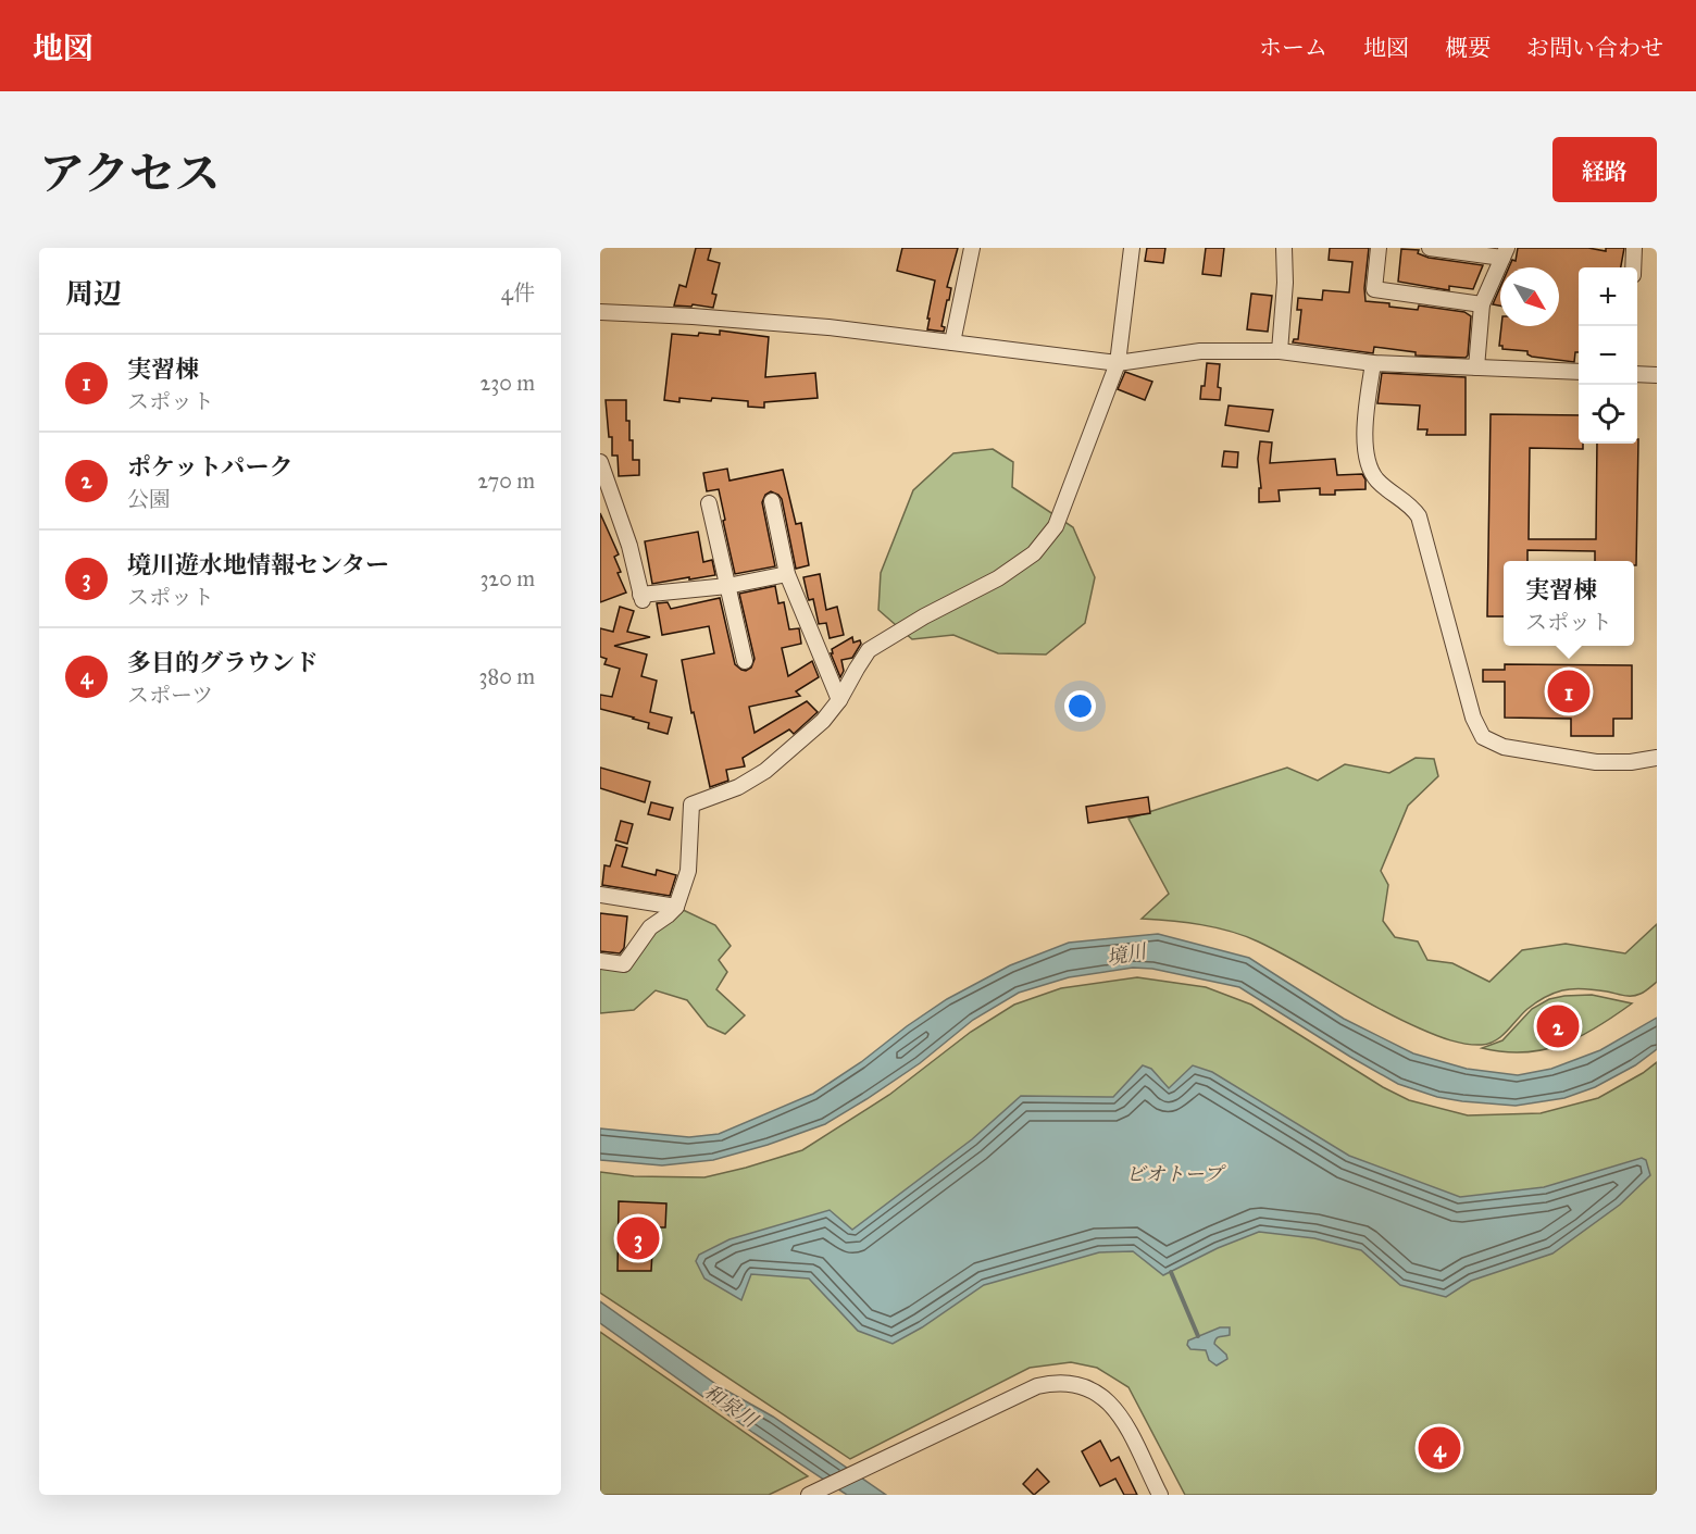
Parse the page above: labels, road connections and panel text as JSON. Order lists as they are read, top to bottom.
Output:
{
  "water": ["境川", "ビオトープ", "和泉川"],
  "north": "bottom right",
  "page": {
    "header": "地図",
    "nav": [
      "ホーム",
      "地図",
      "概要",
      "お問い合わせ"
    ],
    "title": "アクセス",
    "buttons": "経路",
    "heading": ["周辺", "4件"],
    "map_buttons": ["+", "−"],
    "list": [
      {
        "mark": "1",
        "name": "実習棟",
        "note": "スポット",
        "value": "230 m"
      },
      {
        "mark": "2",
        "name": "ポケットパーク",
        "note": "公園",
        "value": "270 m"
      },
      {
        "mark": "3",
        "name": "境川遊水地情報センター",
        "note": "スポット",
        "value": "320 m"
      },
      {
        "mark": "4",
        "name": "多目的グラウンド",
        "note": "スポーツ",
        "value": "380 m"
      }
    ],
    "popup": ["実習棟", "スポット"],
    "pins": [
      "1",
      "2",
      "3",
      "4"
    ]
  }
}
